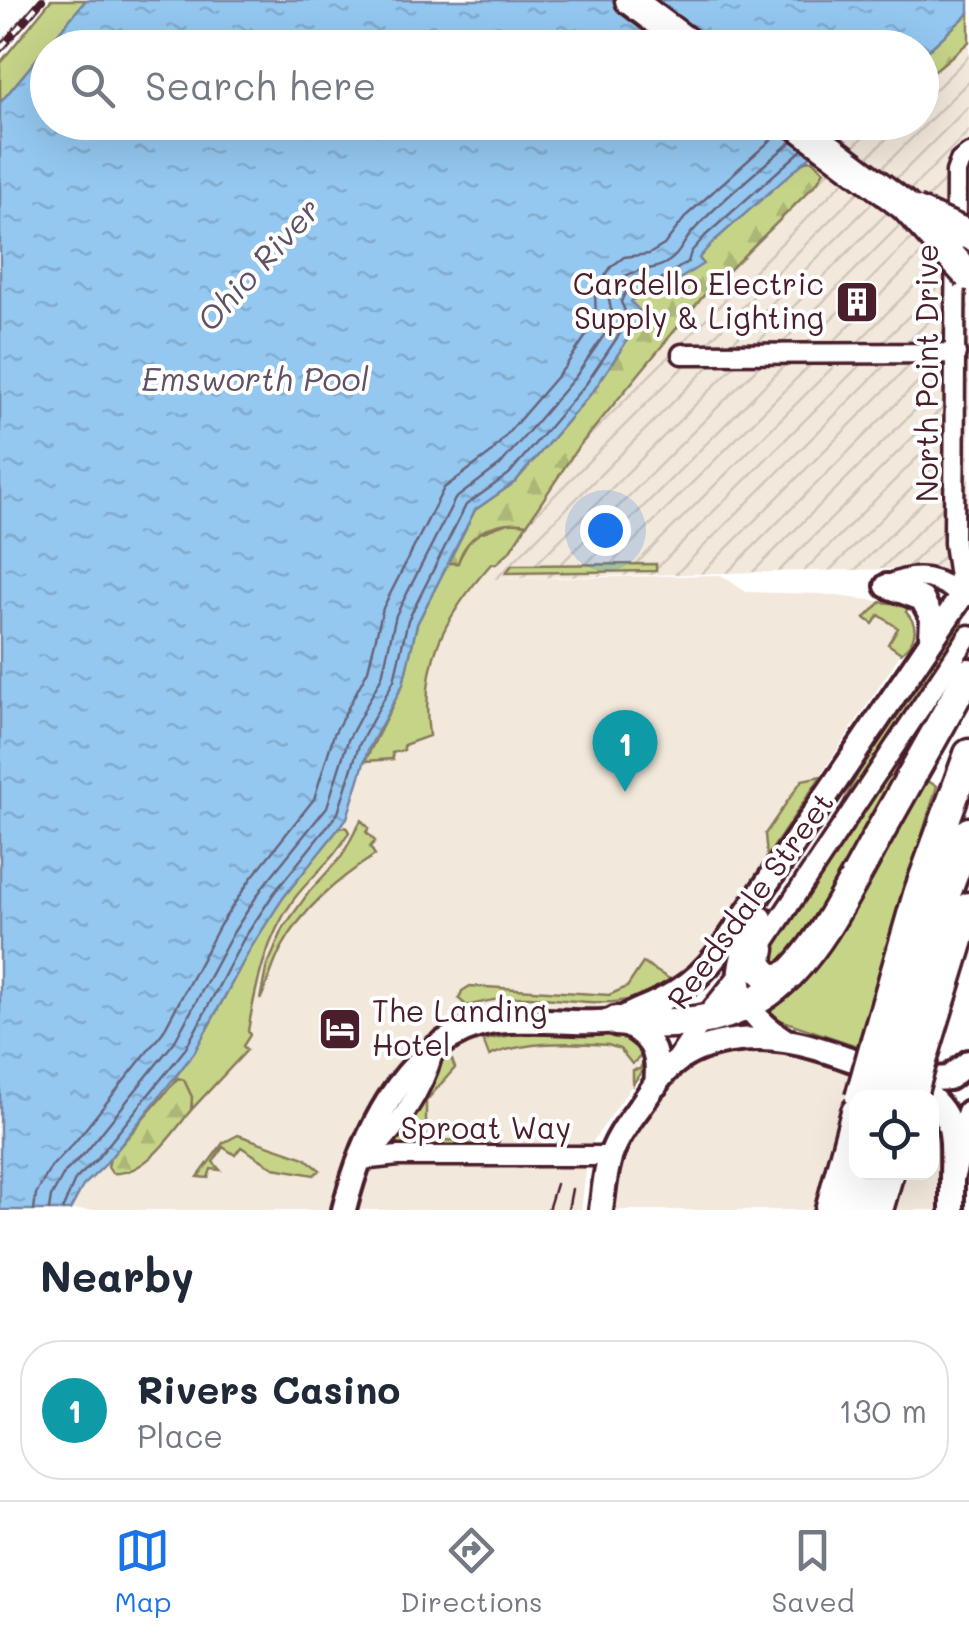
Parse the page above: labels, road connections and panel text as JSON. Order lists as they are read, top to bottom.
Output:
{
  "streets": {
    "main road": ["Reedsdale Street"],
    "street": ["North Point Drive", "Sproat Way"]
  },
  "crossings": [
    ["North Point Drive", "Reedsdale Street"],
    ["Reedsdale Street", "Sproat Way"]
  ],
  "water": ["Ohio River", "Emsworth Pool"],
  "places": {
    "building": ["Cardello Electric Supply & Lighting"],
    "hotel": ["The Landing Hotel"]
  },
  "page": {
    "search": "Search here",
    "pins": "1",
    "heading": "Nearby",
    "list": [
      {
        "mark": "1",
        "name": "Rivers Casino",
        "note": "Place",
        "value": "130 m"
      }
    ],
    "nav": ["Map", "Directions", "Saved"]
  }
}
